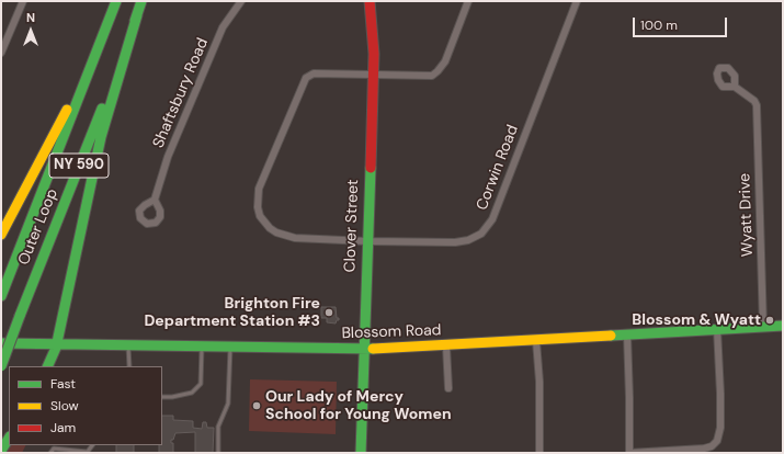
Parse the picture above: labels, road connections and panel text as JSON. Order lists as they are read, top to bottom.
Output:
{
  "streets": {
    "main road": [
      "NY 590",
      "Clover Street",
      "Outer Loop",
      "Blossom Road"
    ],
    "street": ["Shaftsbury Road", "Corwin Road", "Wyatt Drive"]
  },
  "crossings": [
    ["Corwin Road", "Clover Street"],
    ["Wyatt Drive", "Blossom Road"],
    ["Clover Street", "Blossom Road"]
  ],
  "places": ["Brighton Fire Department Station #3", "Blossom & Wyatt", "Our Lady of Mercy School for Young Women"],
  "legend": ["Fast", "Slow", "Jam"],
  "scale_bar": "100 m",
  "north": "top"
}
